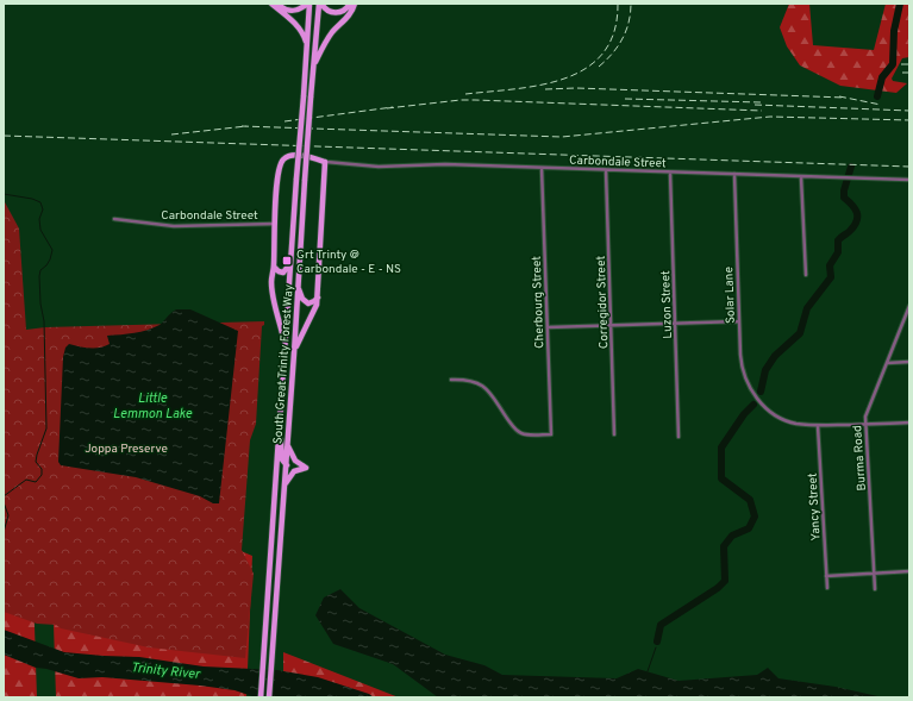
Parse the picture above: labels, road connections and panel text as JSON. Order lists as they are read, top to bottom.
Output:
{
  "streets": {
    "main road": ["South Great Trinity Forest Way"],
    "street": [
      "Carbondale Street",
      "Solar Lane",
      "Cherbourg Street",
      "Corregidor Street",
      "Luzon Street",
      "Burma Road",
      "Yancy Street"
    ]
  },
  "crossings": [
    ["Carbondale Street", "Solar Lane"],
    ["Carbondale Street", "Cherbourg Street"],
    ["Carbondale Street", "Corregidor Street"],
    ["Carbondale Street", "Luzon Street"],
    ["Solar Lane", "Burma Road"],
    ["Solar Lane", "Yancy Street"]
  ],
  "water": ["Little Lemmon Lake", "Trinity River"],
  "parks": ["Joppa Preserve"],
  "places": {
    "transit": ["Grt Trinty @ Carbondale - E - NS"]
  }
}
